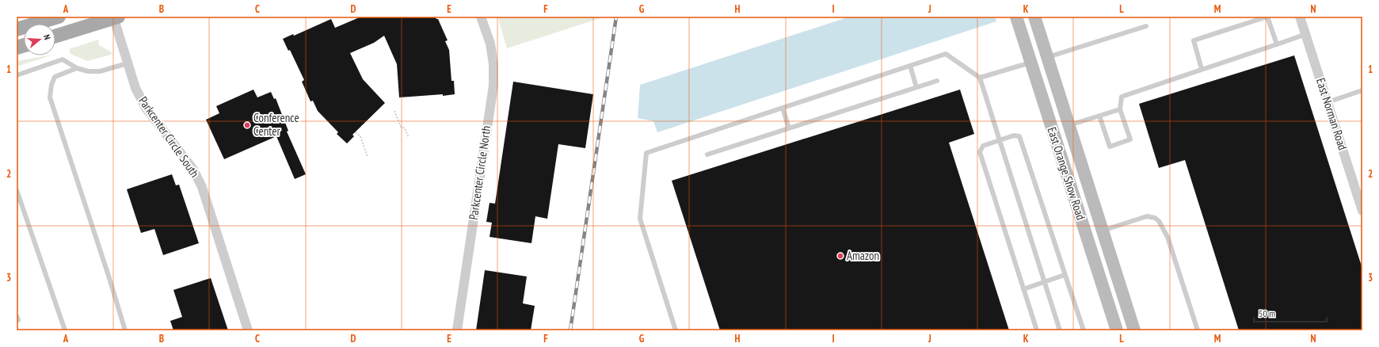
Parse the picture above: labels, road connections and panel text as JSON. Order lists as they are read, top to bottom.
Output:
{
  "streets": {
    "main road": ["East Orange Show Road"],
    "street": ["East Norman Road", "Parkcenter Circle South", "Parkcenter Circle North"]
  },
  "places": ["Conference Center", "Amazon"],
  "scale_bar": "50 m",
  "north": "right",
  "grid": {
    "columns": [
      "A",
      "B",
      "C",
      "D",
      "E",
      "F",
      "G",
      "H",
      "I",
      "J",
      "K",
      "L",
      "M",
      "N"
    ],
    "rows": ["1", "2", "3"]
  }
}
